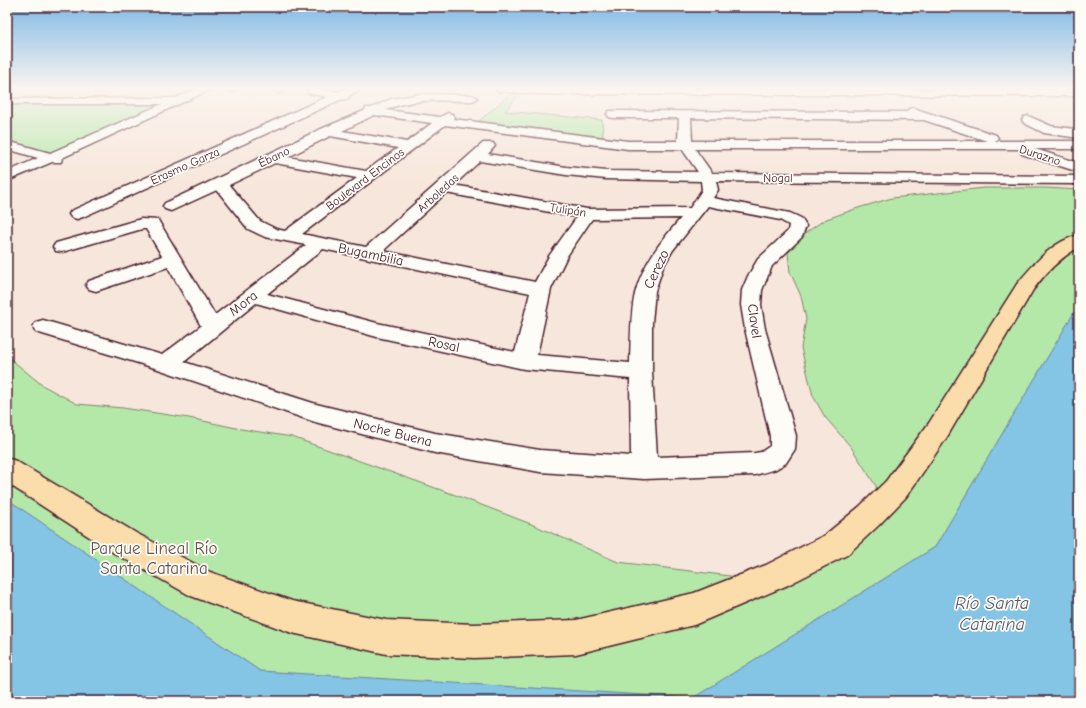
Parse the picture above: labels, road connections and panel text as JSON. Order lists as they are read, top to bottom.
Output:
{
  "streets": {
    "street": [
      "Durazno",
      "Ébano",
      "Erasmo Garza",
      "Nogal",
      "Boulevard Encinos",
      "Arboledas",
      "Tulipán",
      "Bugambilia",
      "Cerezo",
      "Mora",
      "Clavel",
      "Rosal",
      "Noche Buena"
    ]
  },
  "crossings": [
    ["Ébano", "Bugambilia"],
    ["Nogal", "Arboledas"],
    ["Nogal", "Cerezo"],
    ["Boulevard Encinos", "Bugambilia"],
    ["Arboledas", "Tulipán"],
    ["Arboledas", "Bugambilia"],
    ["Tulipán", "Cerezo"],
    ["Tulipán", "Clavel"],
    ["Bugambilia", "Mora"],
    ["Cerezo", "Clavel"],
    ["Cerezo", "Rosal"],
    ["Cerezo", "Noche Buena"],
    ["Mora", "Rosal"],
    ["Mora", "Noche Buena"],
    ["Clavel", "Noche Buena"]
  ],
  "water": ["Río Santa Catarina"],
  "parks": ["Parque Lineal Río Santa Catarina"]
}
